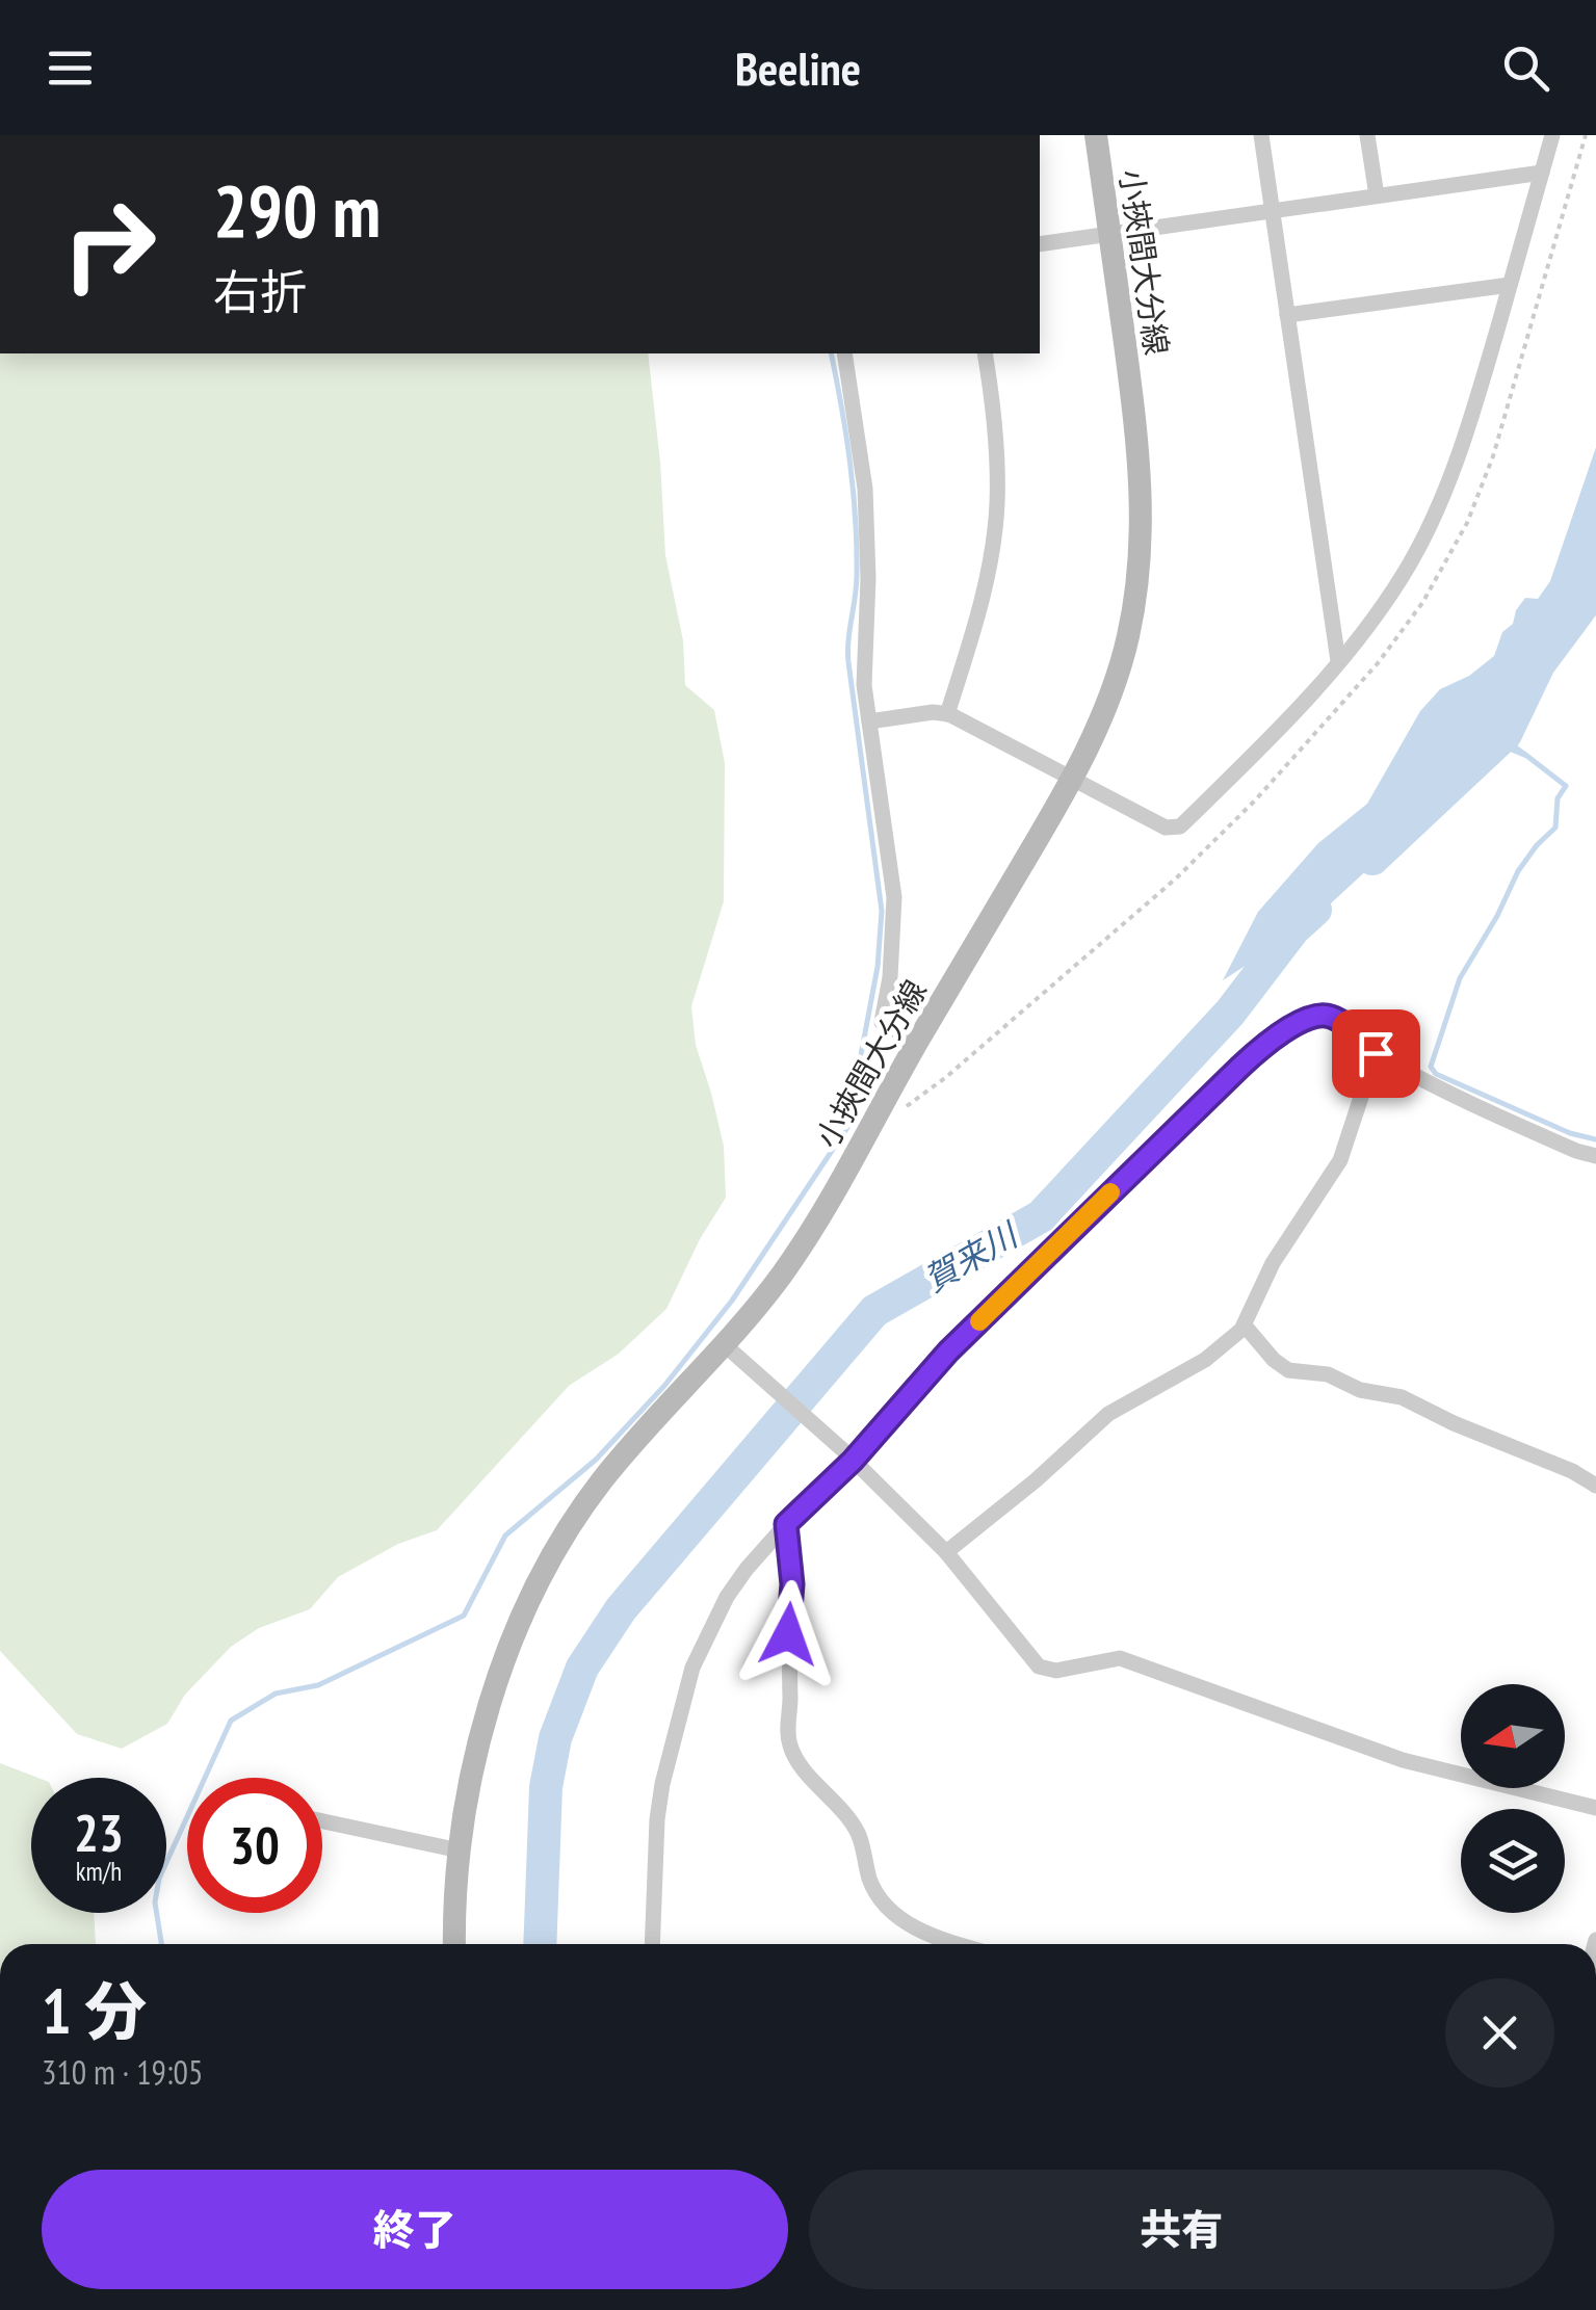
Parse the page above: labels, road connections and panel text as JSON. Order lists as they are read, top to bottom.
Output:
{
  "streets": {
    "main road": ["小挾間大分線"]
  },
  "water": ["賀来川"],
  "north": "left",
  "page": {
    "header": "Beeline",
    "turn": ["290 m", "右折"],
    "speed": "23 km/h",
    "limit": "30",
    "heading": ["1 分", "310 m · 19:05"],
    "buttons": ["終了", "共有"]
  }
}
